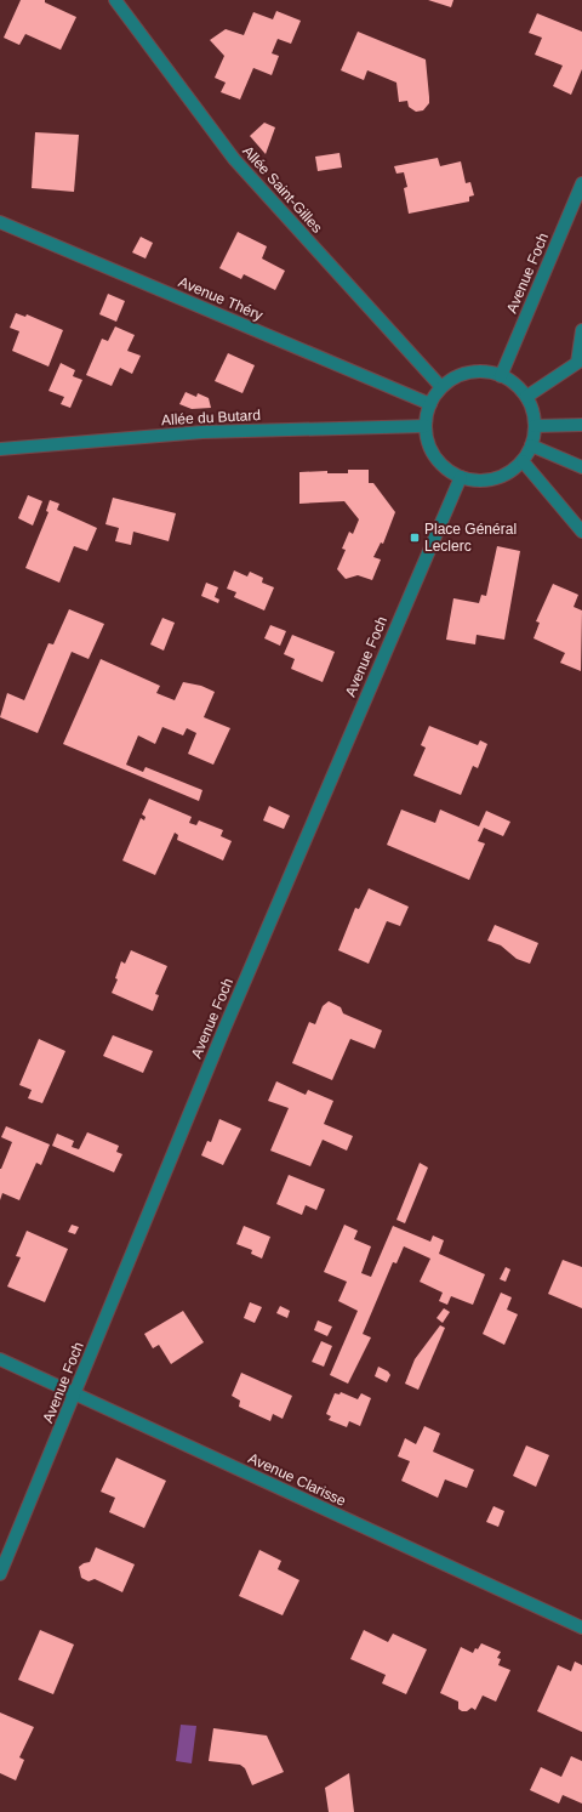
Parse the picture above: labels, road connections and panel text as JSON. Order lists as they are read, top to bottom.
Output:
{
  "streets": {
    "street": [
      "Allée Saint-Gilles",
      "Avenue Foch",
      "Avenue Théry",
      "Allée du Butard",
      "Avenue Clarisse"
    ]
  },
  "crossings": [
    ["Allée Saint-Gilles", "Avenue Foch"],
    ["Allée Saint-Gilles", "Avenue Théry"],
    ["Allée Saint-Gilles", "Allée du Butard"],
    ["Avenue Foch", "Avenue Théry"],
    ["Avenue Foch", "Allée du Butard"],
    ["Avenue Foch", "Avenue Clarisse"],
    ["Avenue Théry", "Allée du Butard"]
  ],
  "places": {
    "transit": ["Place Général Leclerc"]
  }
}
